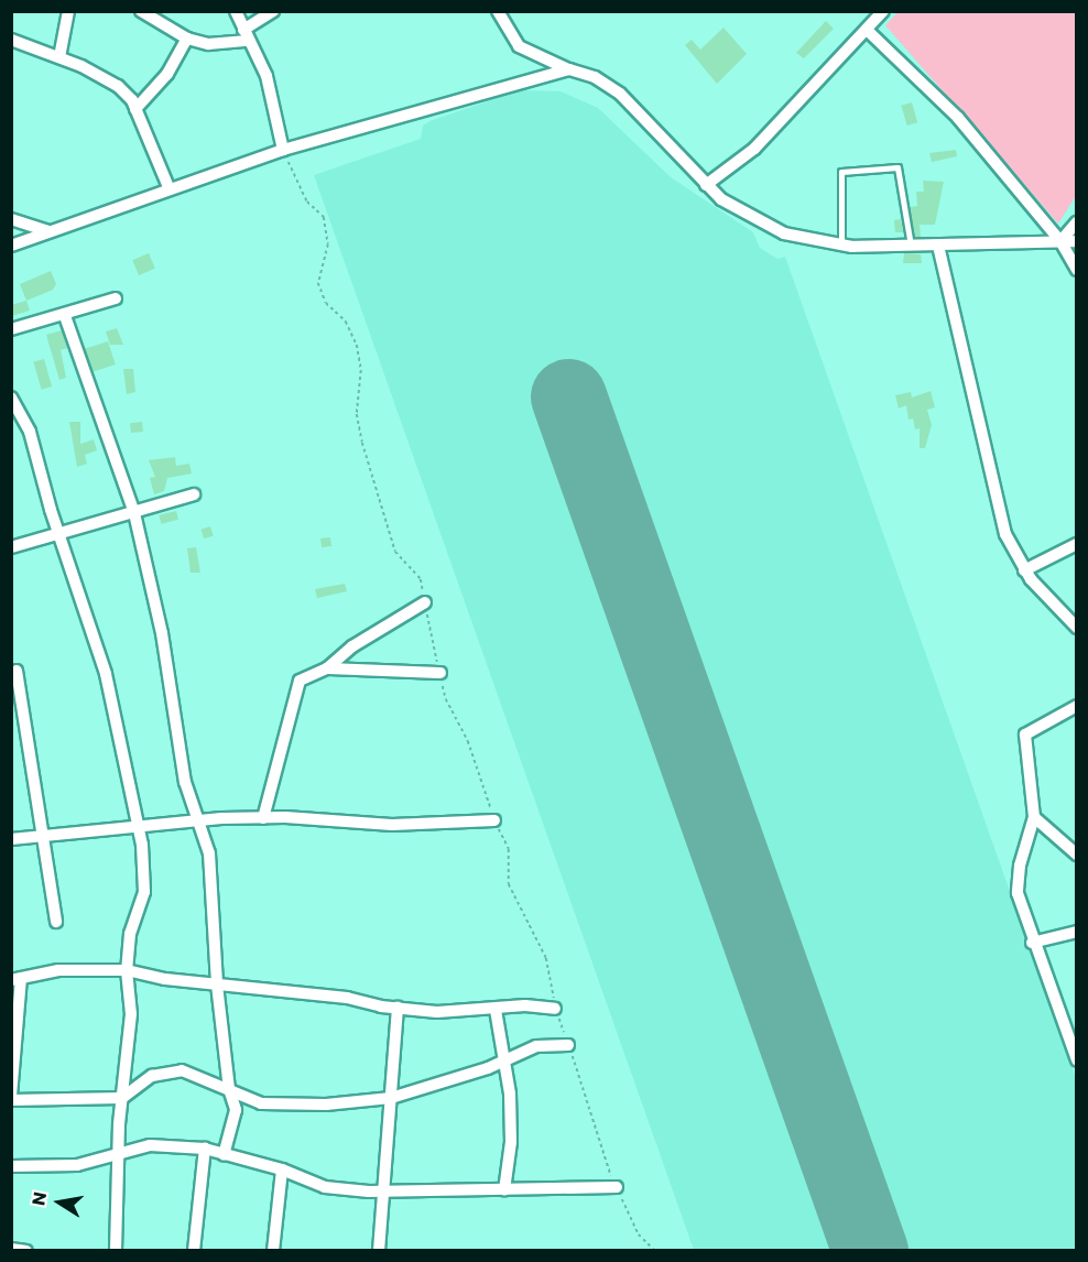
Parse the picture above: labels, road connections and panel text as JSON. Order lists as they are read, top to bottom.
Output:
{
  "north": "left"
}
